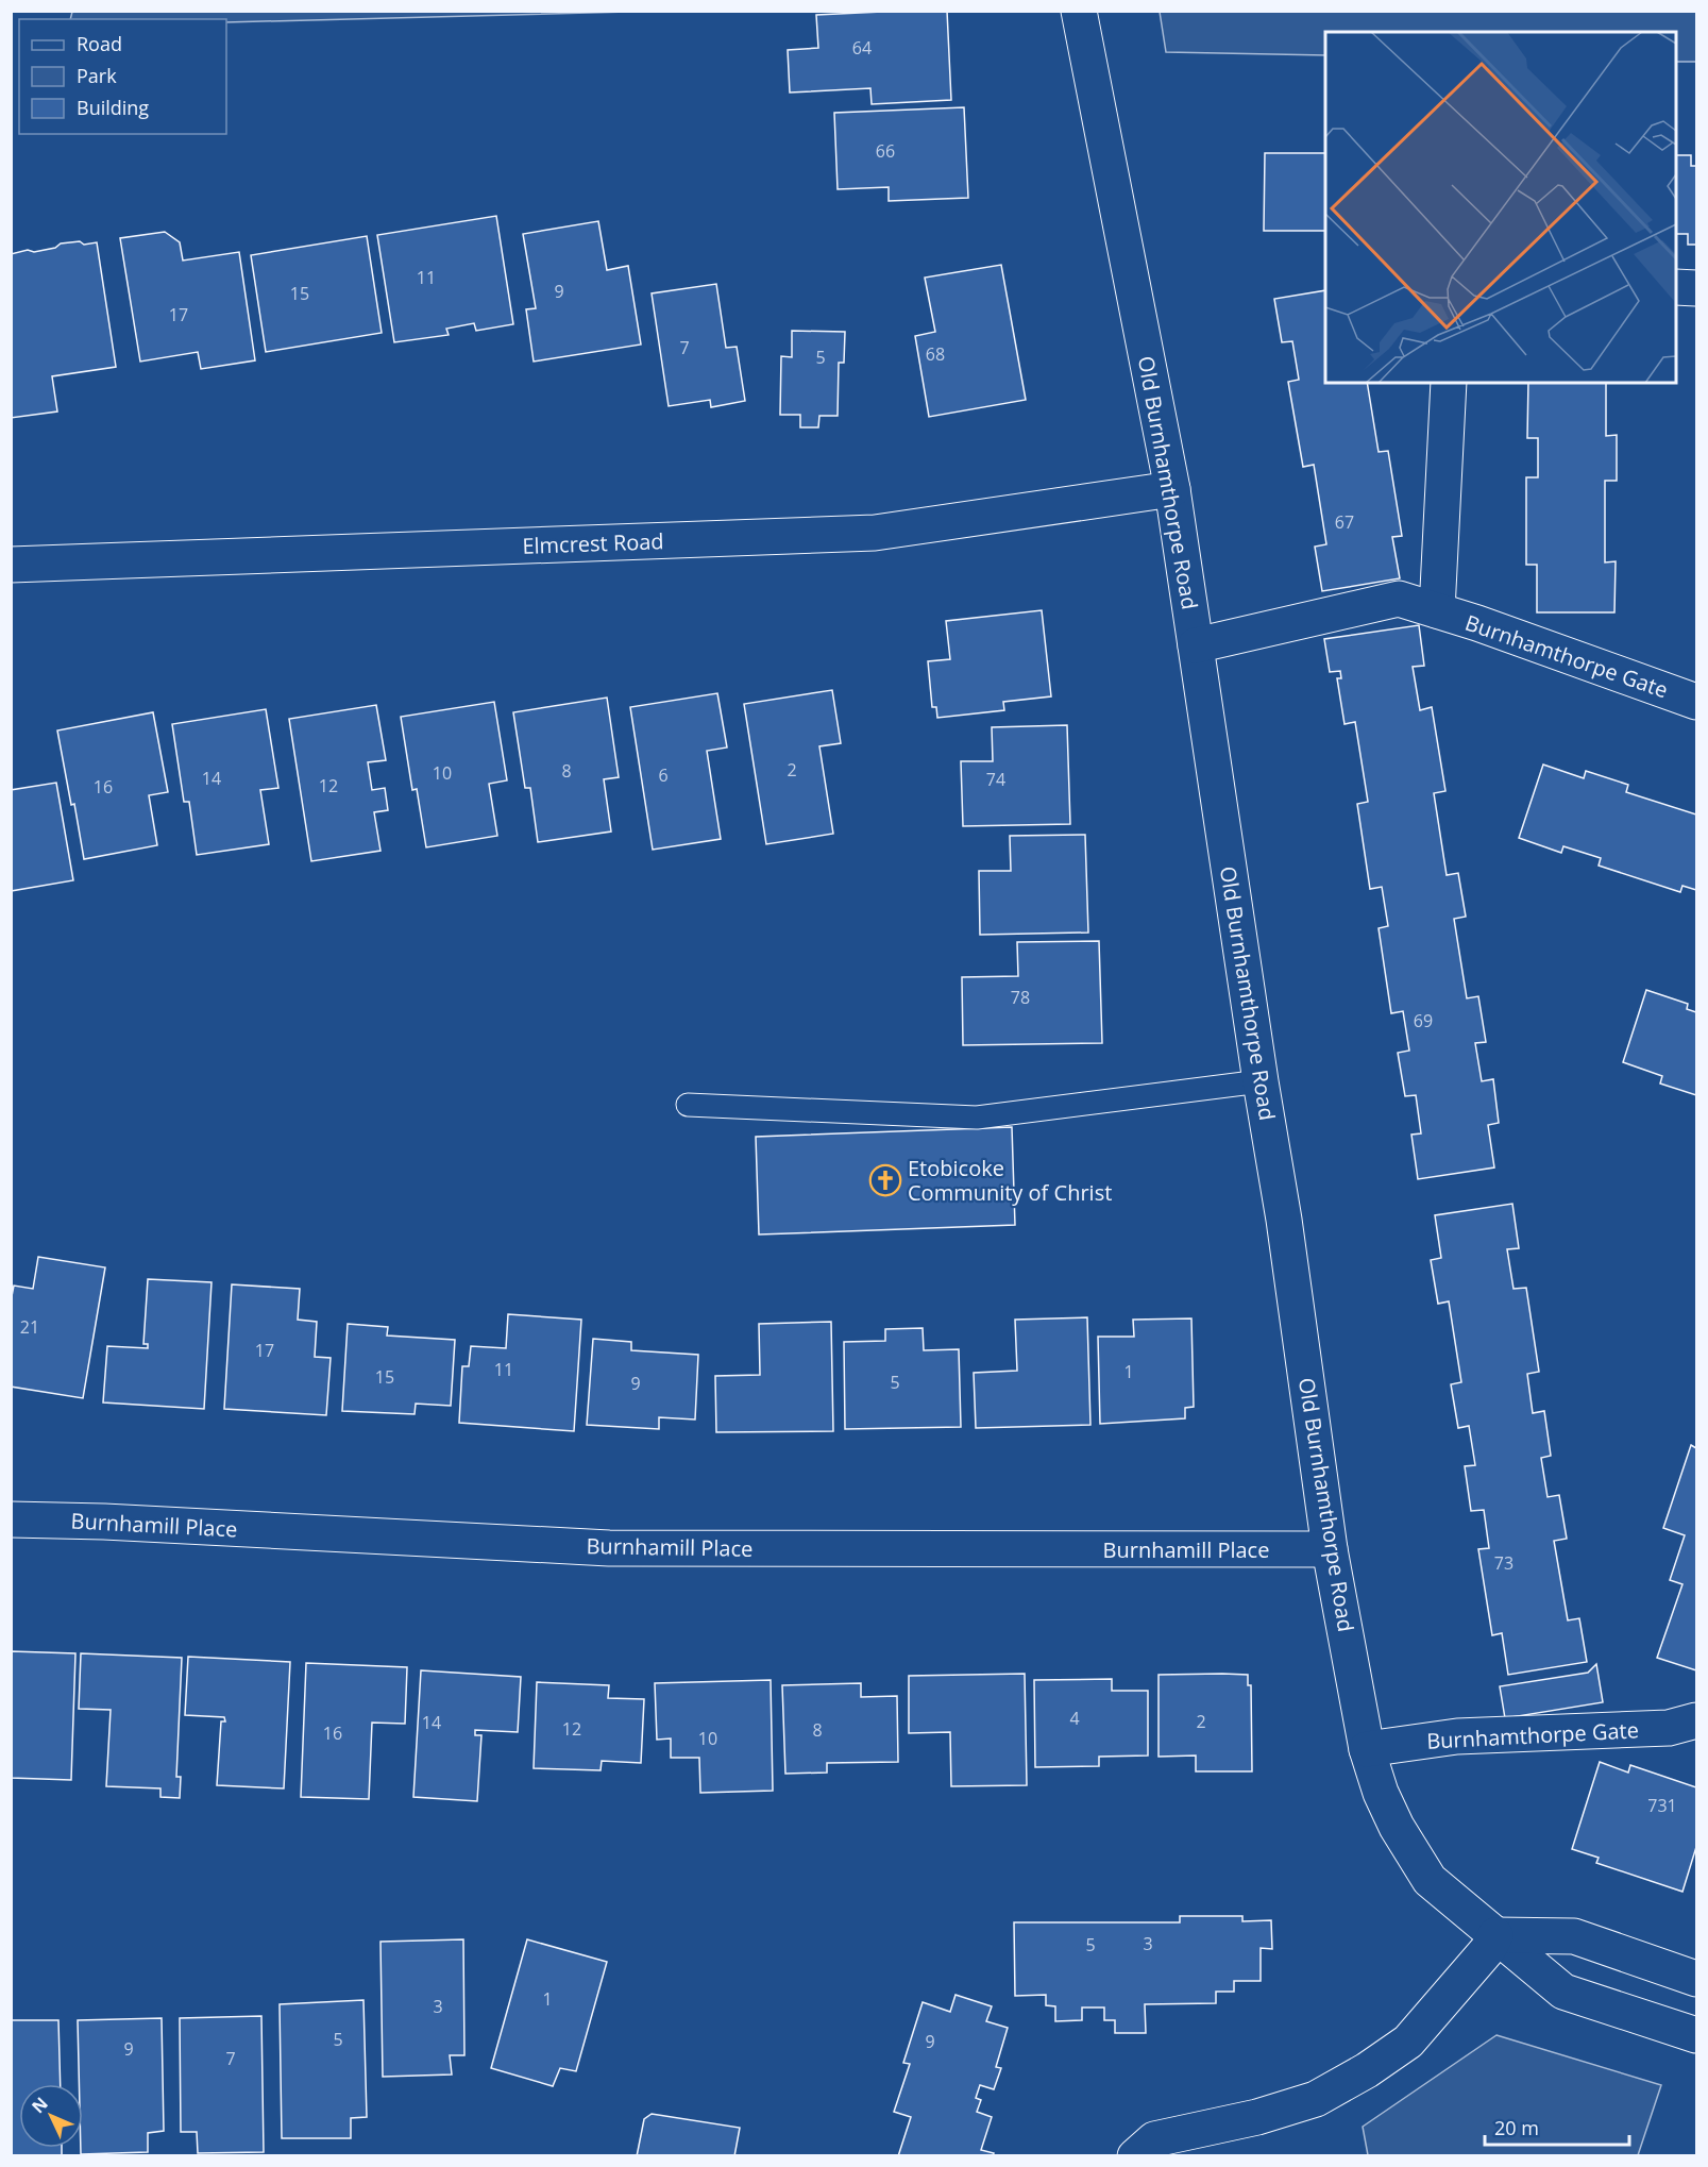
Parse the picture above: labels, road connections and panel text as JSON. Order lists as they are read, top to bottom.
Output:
{
  "streets": {
    "street": [
      "Old Burnhamthorpe Road",
      "Elmcrest Road",
      "Burnhamthorpe Gate",
      "Burnhamill Place"
    ]
  },
  "crossings": [
    ["Old Burnhamthorpe Road", "Elmcrest Road"],
    ["Old Burnhamthorpe Road", "Burnhamthorpe Gate"],
    ["Old Burnhamthorpe Road", "Burnhamill Place"]
  ],
  "places": {
    "church": ["Etobicoke Community of Christ"]
  },
  "house_numbers": [
    "64",
    "66",
    "11",
    "9",
    "15",
    "17",
    "7",
    "68",
    "5",
    "67",
    "2",
    "8",
    "10",
    "6",
    "14",
    "74",
    "12",
    "16",
    "78",
    "69",
    "21",
    "17",
    "11",
    "1",
    "15",
    "5",
    "9",
    "73",
    "4",
    "2",
    "14",
    "12",
    "8",
    "16",
    "10",
    "731",
    "3",
    "5",
    "1",
    "3",
    "5",
    "9",
    "9",
    "7"
  ],
  "legend": ["Road", "Park", "Building"],
  "scale_bar": "20 m",
  "north": "top left"
}
